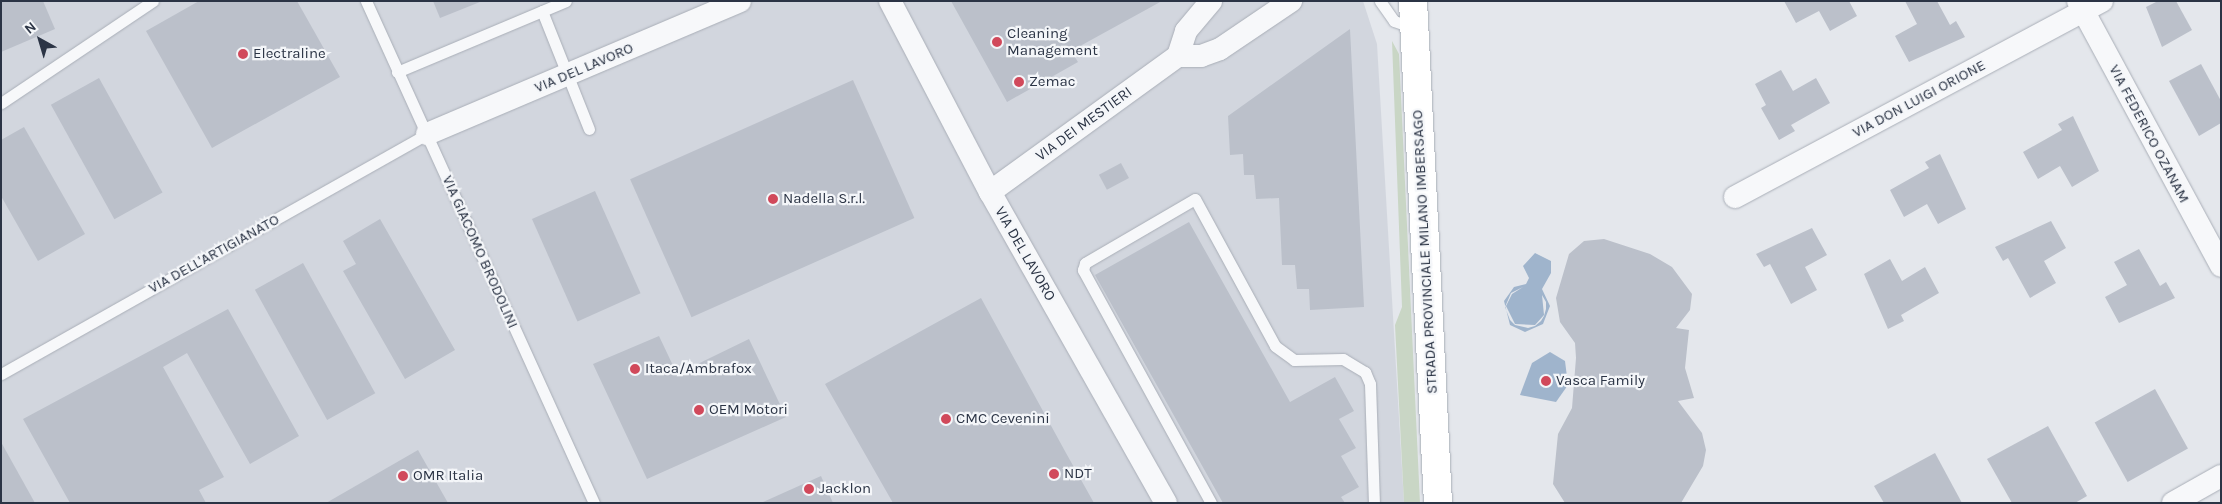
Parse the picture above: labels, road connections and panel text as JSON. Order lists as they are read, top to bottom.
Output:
{
  "streets": {
    "main road": ["STRADA PROVINCIALE MILANO IMBERSAGO"],
    "street": [
      "VIA DEL LAVORO",
      "VIA DON LUIGI ORIONE",
      "VIA DEI MESTIERI",
      "VIA FEDERICO OZANAM"
    ],
    "lane": ["VIA GIACOMO BRODOLINI", "VIA DELL'ARTIGIANATO"]
  },
  "crossings": [
    ["VIA DEL LAVORO", "VIA DEI MESTIERI"],
    ["VIA DEL LAVORO", "VIA GIACOMO BRODOLINI"],
    ["VIA DEL LAVORO", "VIA DELL'ARTIGIANATO"],
    ["VIA DON LUIGI ORIONE", "VIA FEDERICO OZANAM"],
    ["VIA GIACOMO BRODOLINI", "VIA DELL'ARTIGIANATO"]
  ],
  "places": [
    "Cleaning Management",
    "Electraline",
    "Zemac",
    "Nadella S.r.l.",
    "Itaca/Ambrafox",
    "Vasca Family",
    "OEM Motori",
    "CMC Cevenini",
    "NDT",
    "OMR Italia",
    "Jacklon"
  ],
  "north": "top left"
}
